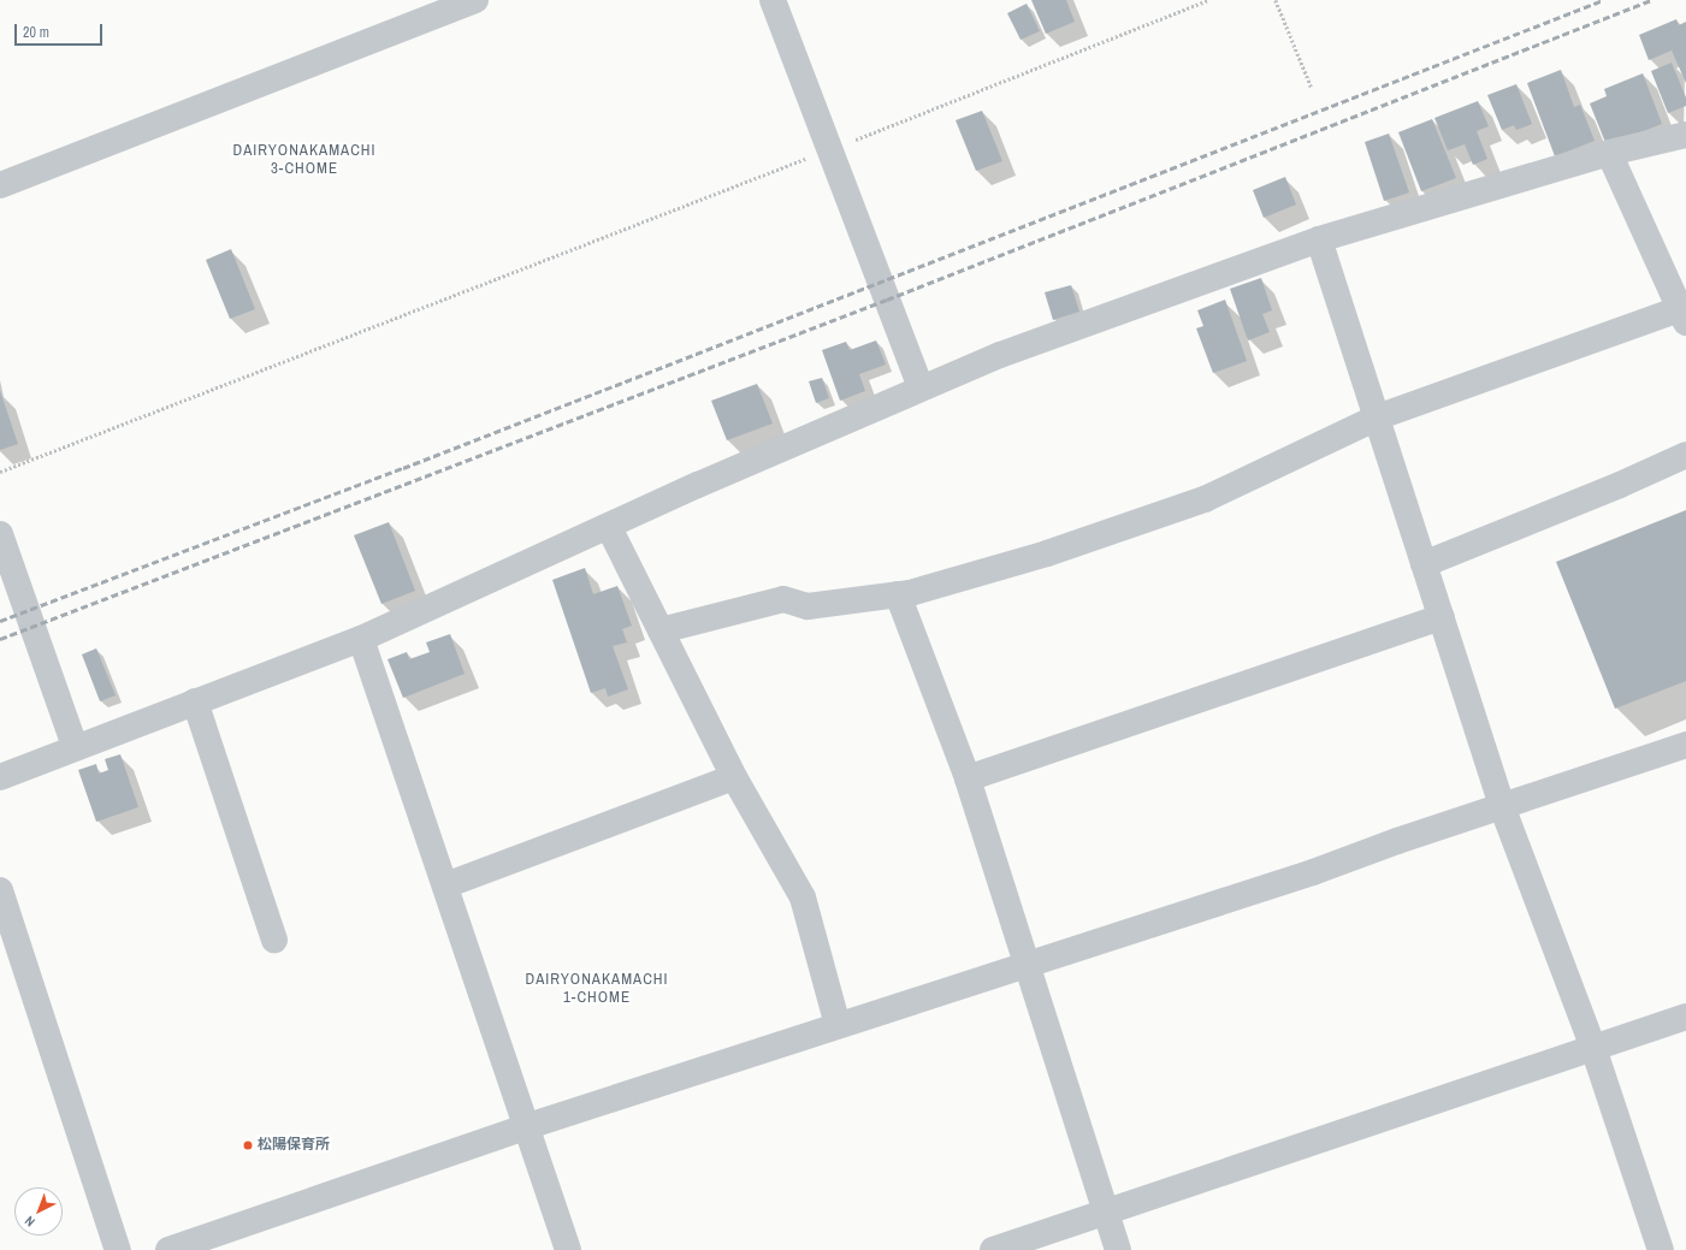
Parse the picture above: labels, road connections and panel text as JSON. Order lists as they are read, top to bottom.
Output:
{
  "districts": ["DAIRYONAKAMACHI 3-CHOME", "DAIRYONAKAMACHI 1-CHOME"],
  "places": ["松陽保育所"],
  "scale_bar": "20 m",
  "north": "bottom left"
}
